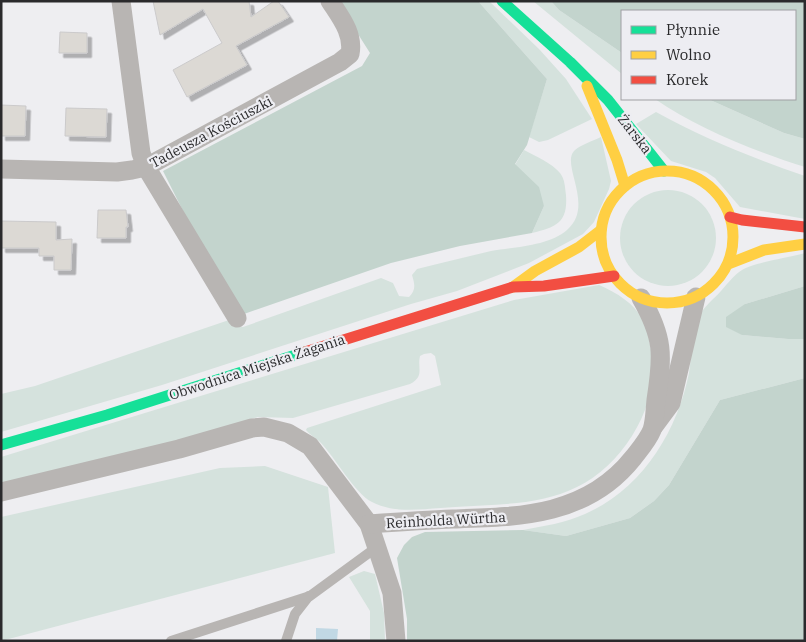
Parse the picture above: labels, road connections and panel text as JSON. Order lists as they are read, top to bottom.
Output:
{
  "streets": {
    "main road": ["Żarska", "Obwodnica Miejska Żagania"],
    "street": ["Tadeusza Kościuszki", "Reinholda Würtha"]
  },
  "crossings": [
    ["Żarska", "Obwodnica Miejska Żagania"],
    ["Żarska", "Reinholda Würtha"],
    ["Obwodnica Miejska Żagania", "Reinholda Würtha"]
  ],
  "legend": ["Płynnie", "Wolno", "Korek"]
}
